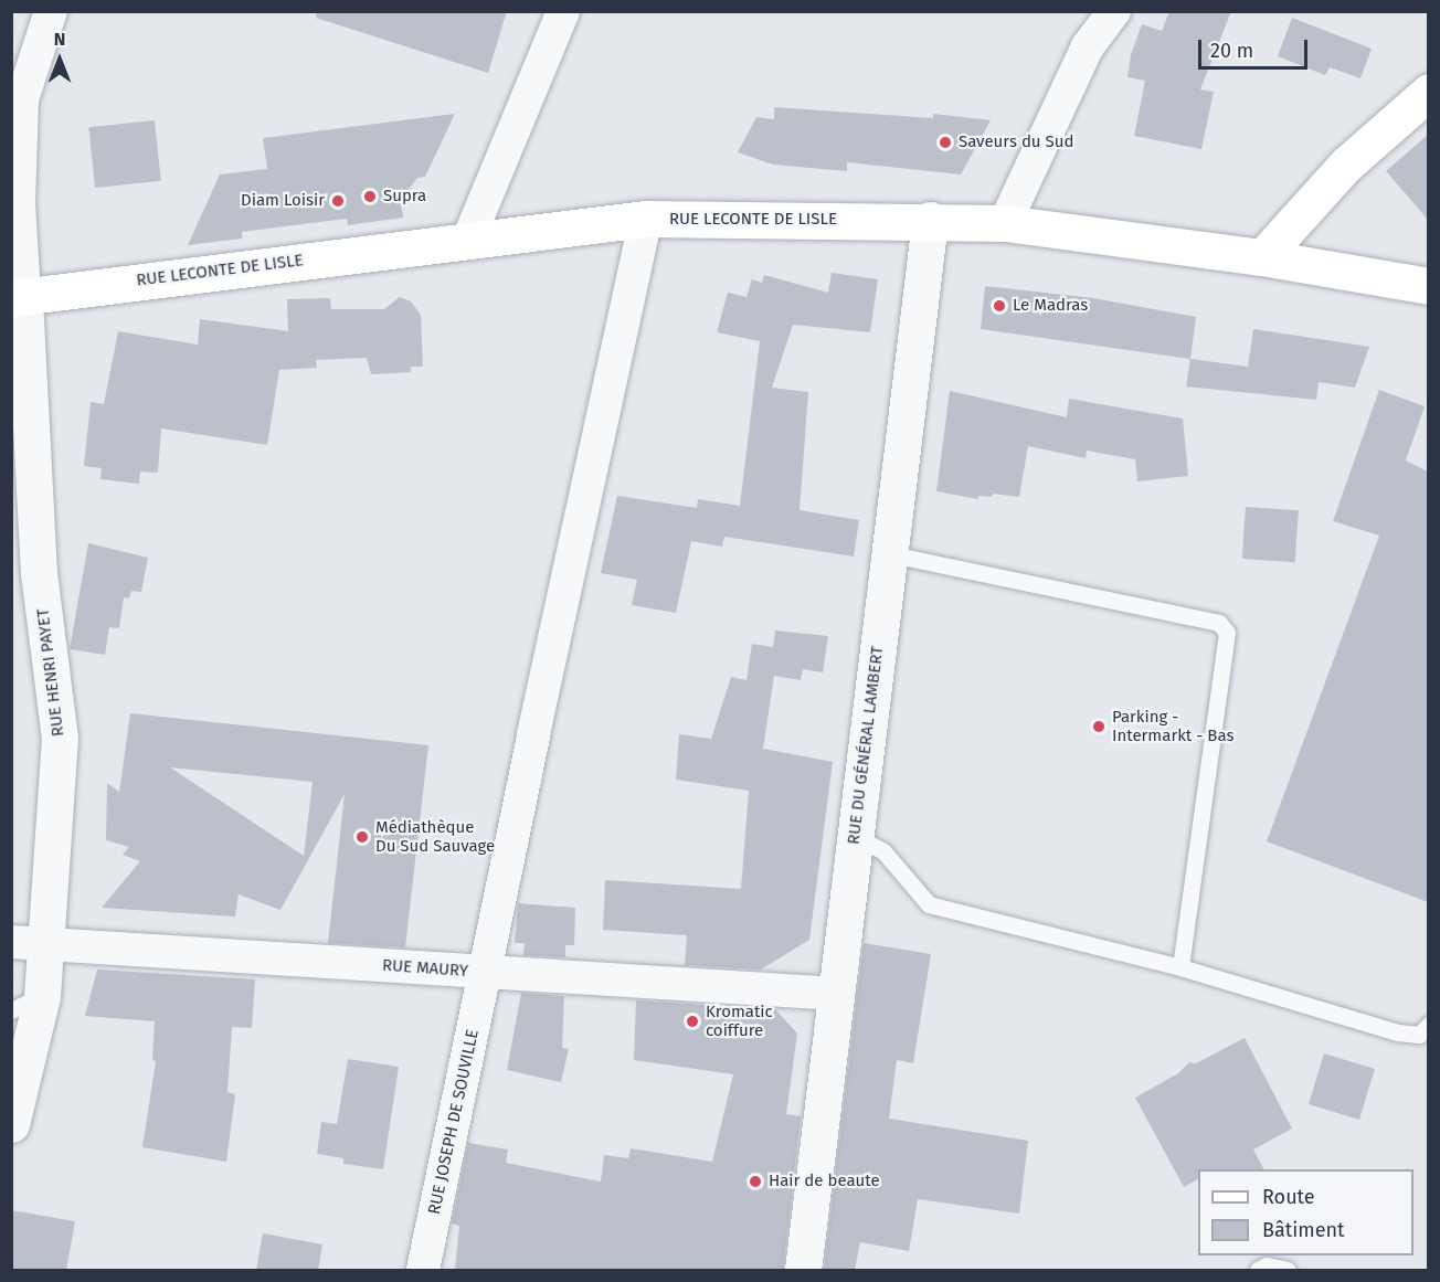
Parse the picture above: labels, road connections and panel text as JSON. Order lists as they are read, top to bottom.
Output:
{
  "streets": {
    "main road": ["RUE LECONTE DE LISLE"],
    "street": [
      "RUE HENRI PAYET",
      "RUE DU GÉNÉRAL LAMBERT",
      "RUE MAURY",
      "RUE JOSEPH DE SOUVILLE"
    ]
  },
  "crossings": [
    ["RUE LECONTE DE LISLE", "RUE HENRI PAYET"],
    ["RUE LECONTE DE LISLE", "RUE DU GÉNÉRAL LAMBERT"],
    ["RUE LECONTE DE LISLE", "RUE JOSEPH DE SOUVILLE"],
    ["RUE HENRI PAYET", "RUE MAURY"],
    ["RUE DU GÉNÉRAL LAMBERT", "RUE MAURY"],
    ["RUE MAURY", "RUE JOSEPH DE SOUVILLE"]
  ],
  "places": [
    "Saveurs du Sud",
    "Supra",
    "Diam Loisir",
    "Le Madras",
    "Parking - Intermarkt - Bas",
    "Médiathèque Du Sud Sauvage",
    "Kromatic coiffure",
    "Hair de beaute"
  ],
  "legend": ["Route", "Bâtiment"],
  "scale_bar": "20 m",
  "north": "top"
}
